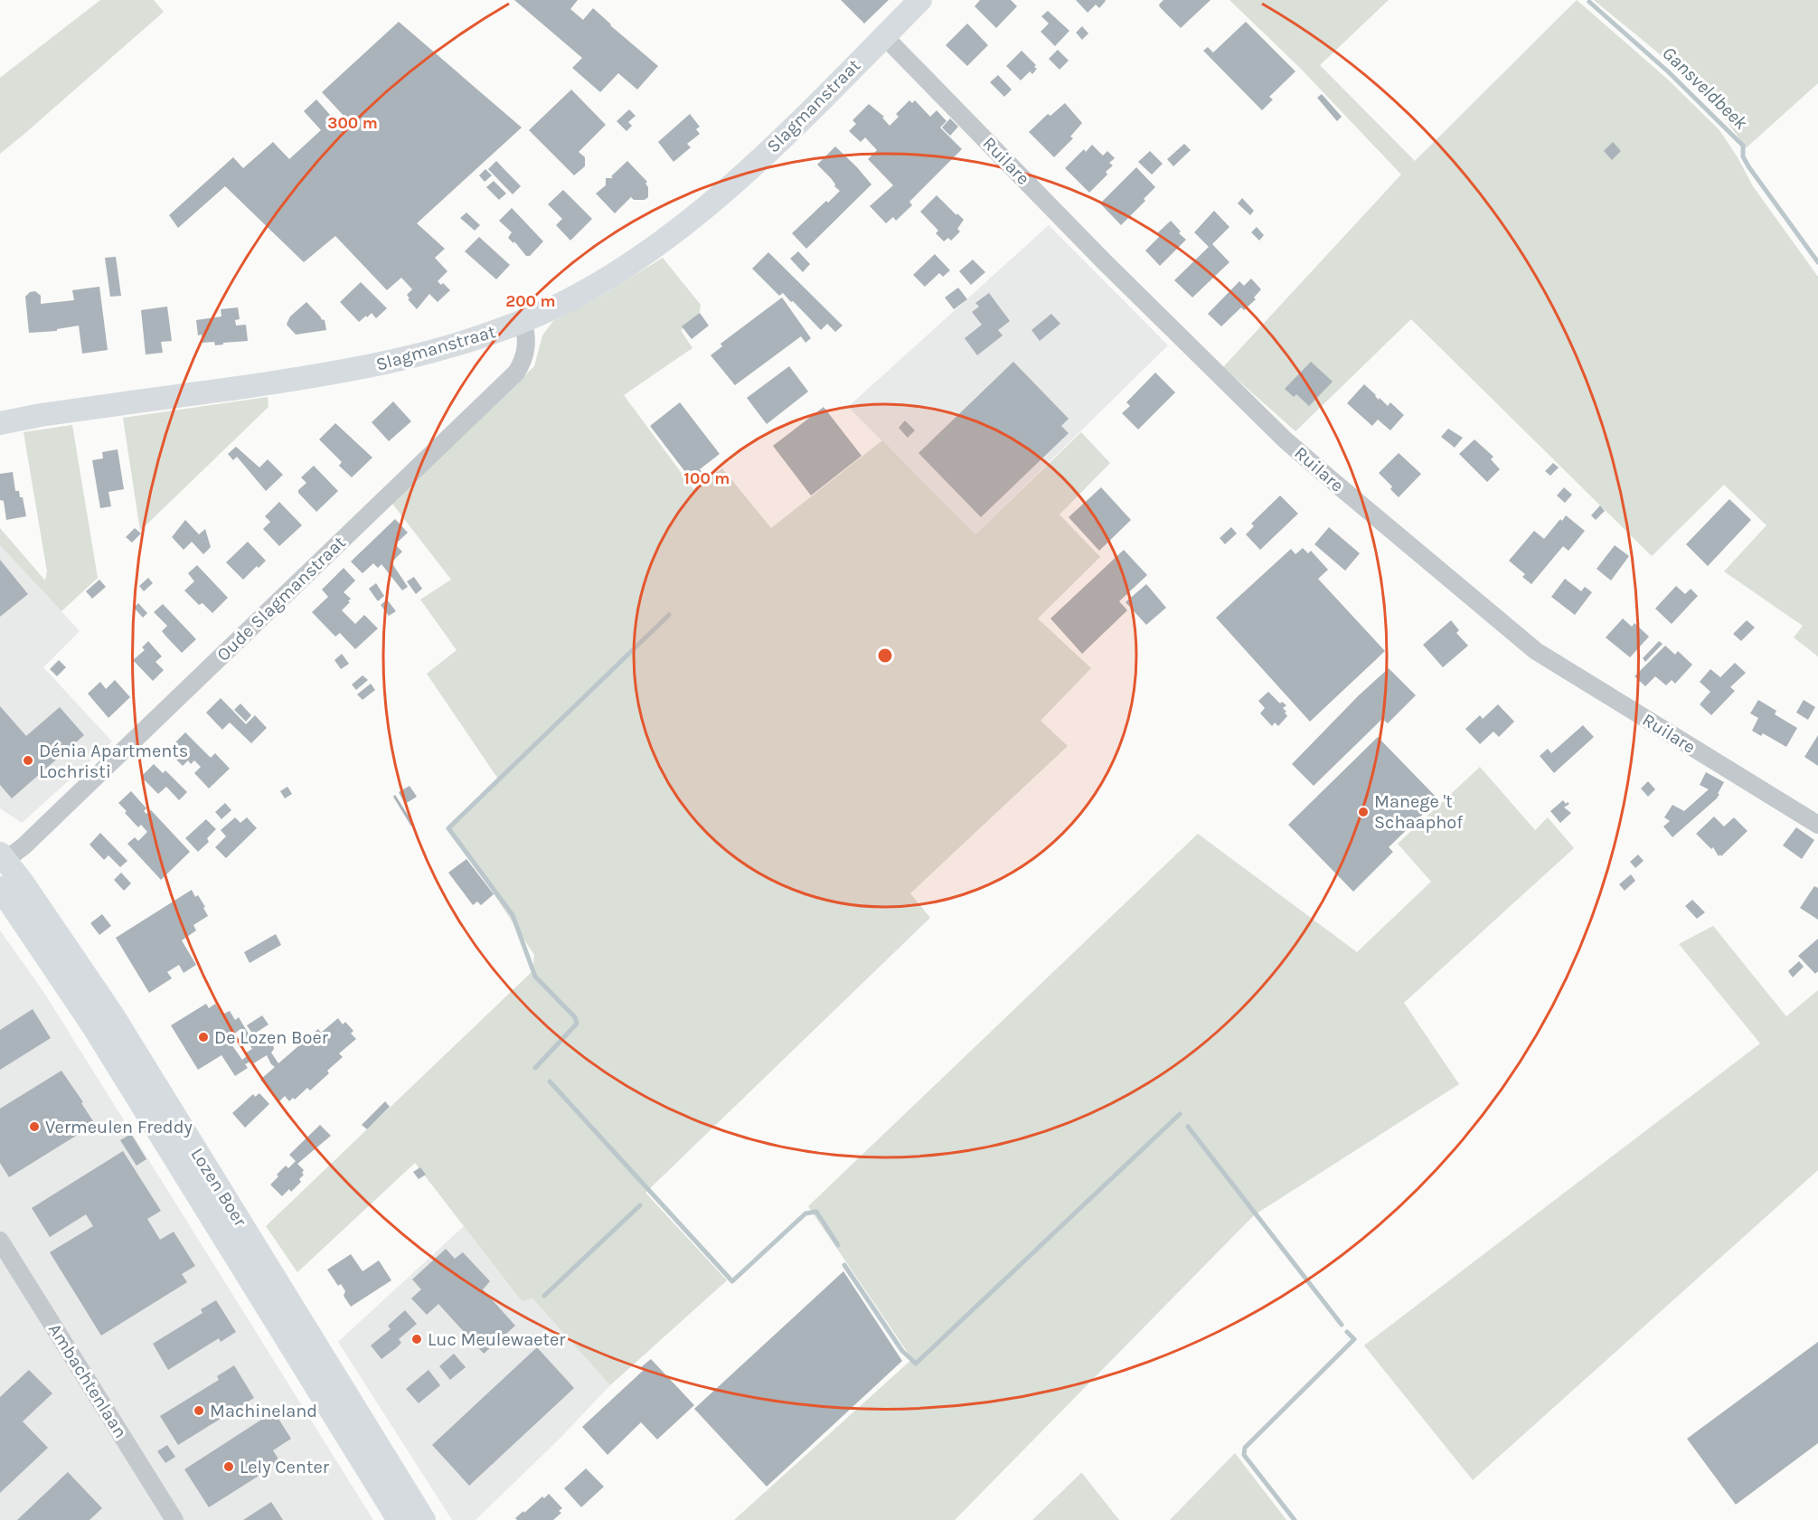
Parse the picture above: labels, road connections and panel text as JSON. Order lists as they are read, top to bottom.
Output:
{
  "streets": {
    "main road": ["Slagmanstraat", "Lozen Boer"],
    "street": ["Ruilare", "Oude Slagmanstraat", "Ambachtenlaan"]
  },
  "crossings": [
    ["Slagmanstraat", "Ruilare"],
    ["Slagmanstraat", "Oude Slagmanstraat"],
    ["Oude Slagmanstraat", "Lozen Boer"]
  ],
  "water": ["Gansveldbeek"],
  "places": [
    "Dénia Apartments Lochristi",
    "Manege 't Schaaphof",
    "De Lozen Boer",
    "Vermeulen Freddy",
    "Luc Meulewaeter",
    "Machineland",
    "Lely Center"
  ],
  "rings": ["300 m", "200 m", "100 m"]
}
